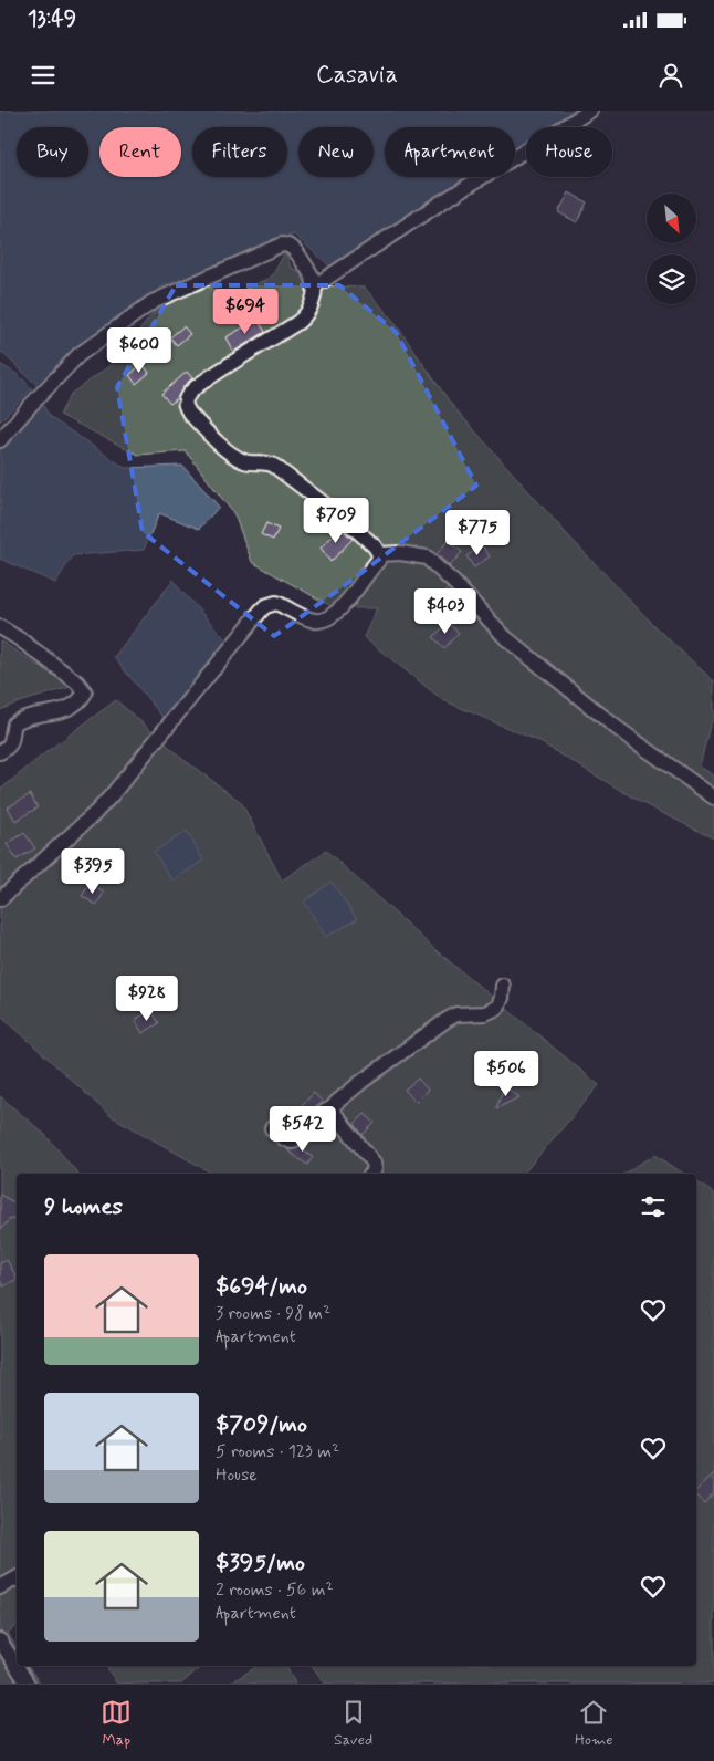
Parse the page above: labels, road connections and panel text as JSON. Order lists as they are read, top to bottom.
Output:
{
  "north": "bottom right",
  "page": {
    "status": "13:49",
    "header": "Casavia",
    "chip": [
      "Buy",
      "Rent",
      "Filters",
      "New",
      "Apartment",
      "House"
    ],
    "price": [
      "$694",
      "$600",
      "$709",
      "$775",
      "$403",
      "$395",
      "$928",
      "$506",
      "$542"
    ],
    "heading": "9 homes",
    "list": [
      {
        "name": "$694/mo",
        "note": "3 rooms · 98 m² · Apartment"
      },
      {
        "name": "$709/mo",
        "note": "5 rooms · 123 m² · House"
      },
      {
        "name": "$395/mo",
        "note": "2 rooms · 56 m² · Apartment"
      }
    ],
    "tabs": ["Map", "Saved", "Home"]
  }
}
